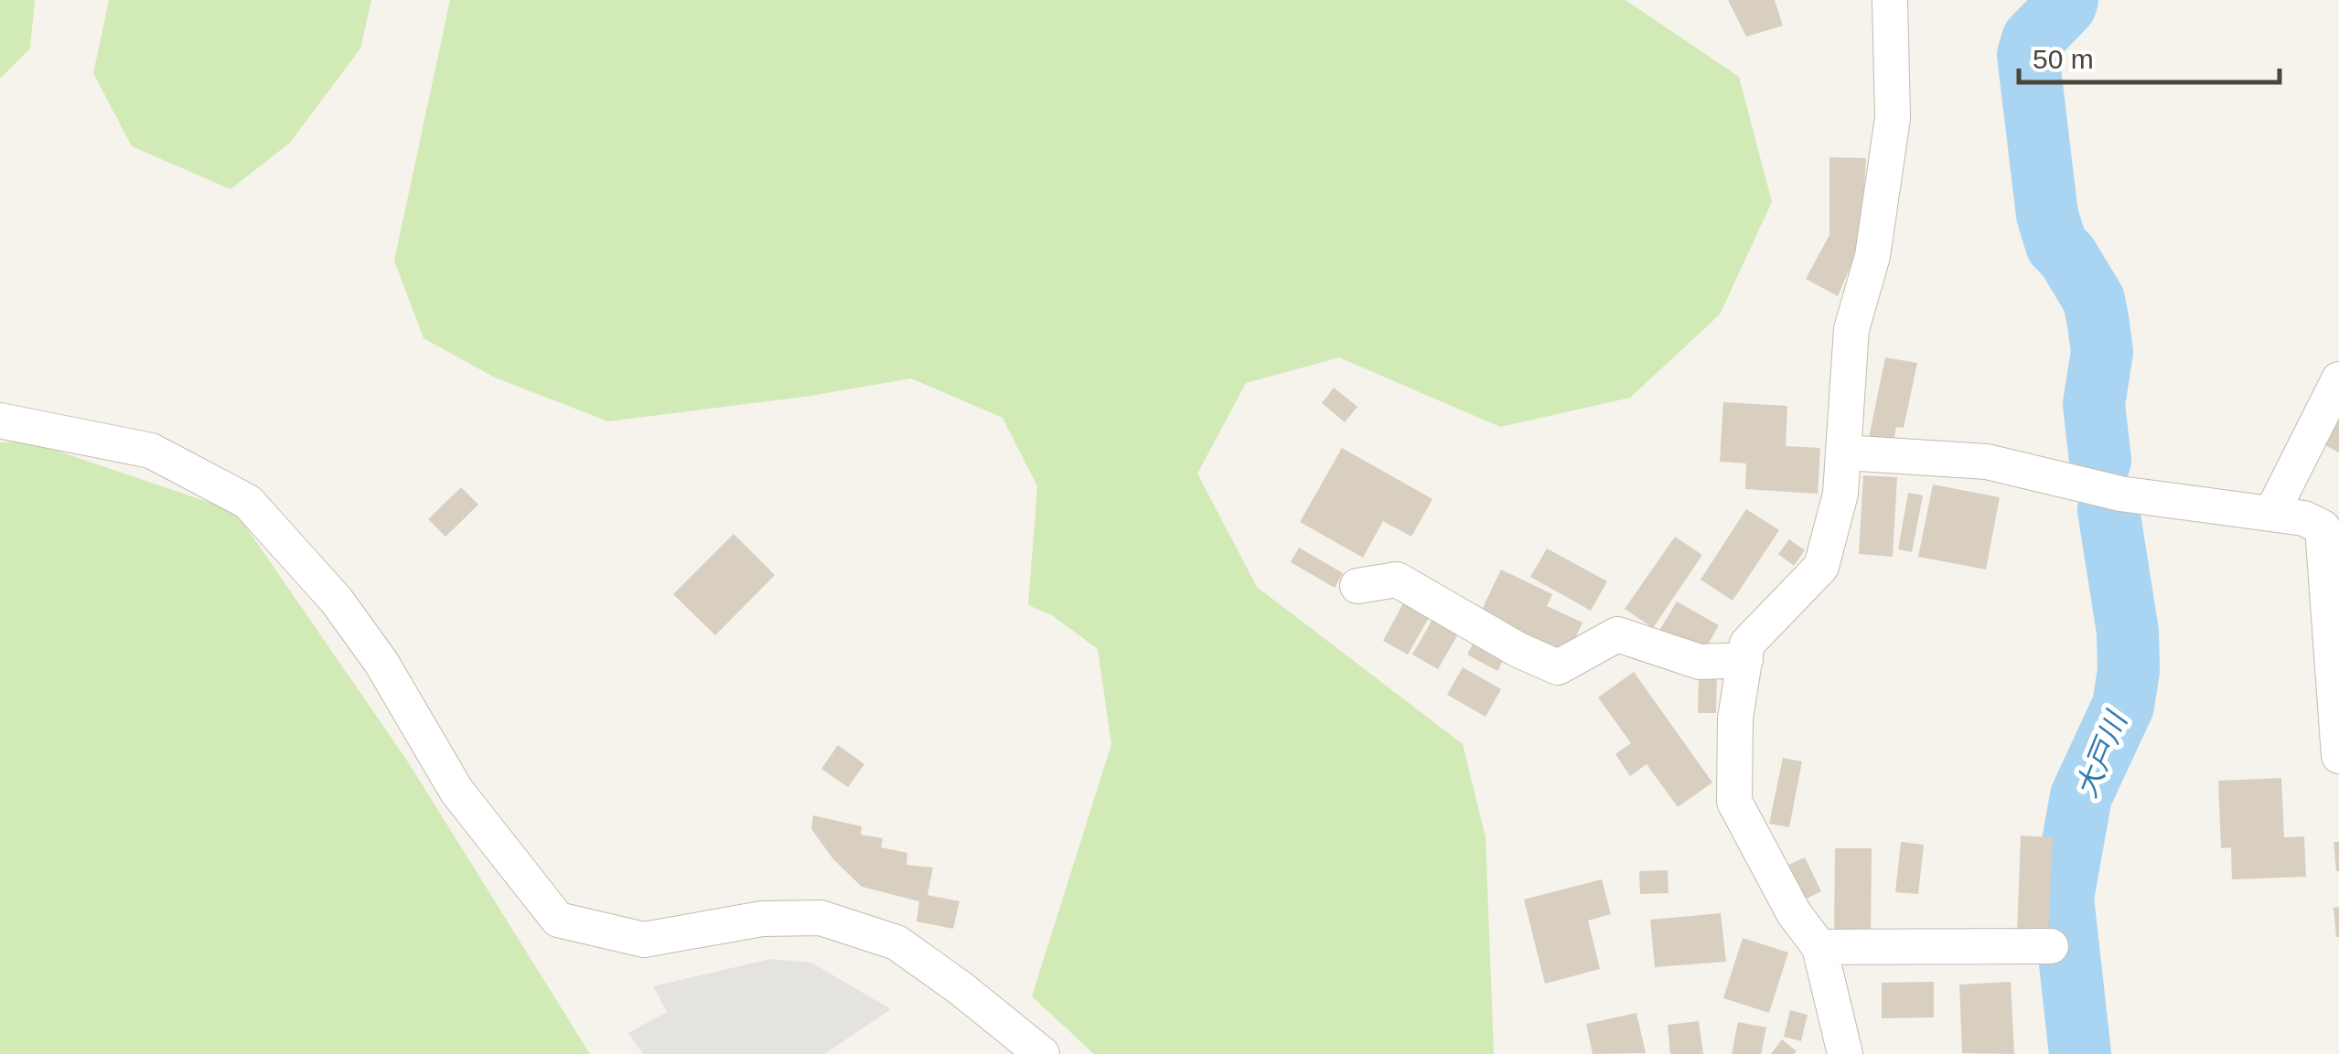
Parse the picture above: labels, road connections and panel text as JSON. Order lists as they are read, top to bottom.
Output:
{
  "water": ["大戸川"],
  "scale_bar": "50 m"
}
